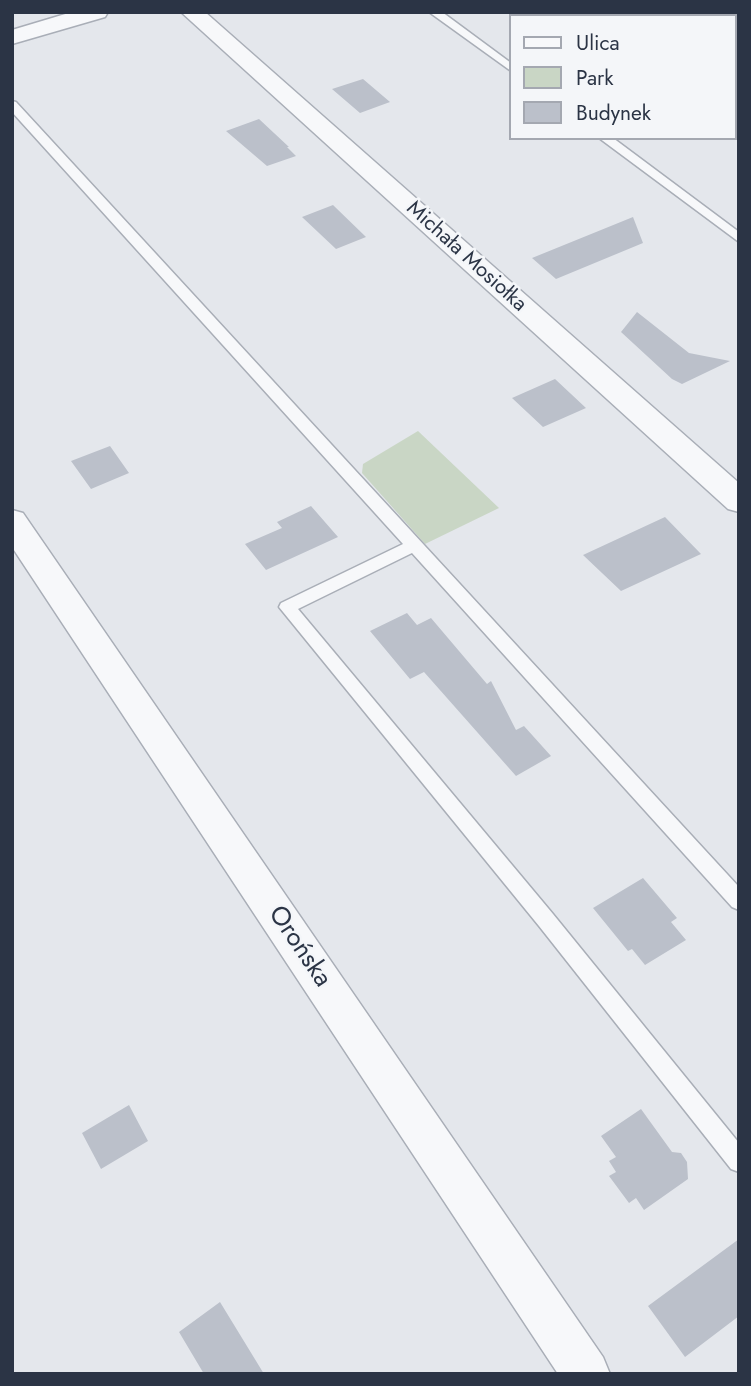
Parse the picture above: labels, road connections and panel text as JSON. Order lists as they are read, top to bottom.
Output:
{
  "streets": {
    "street": ["Michała Mosiołka", "Orońska"]
  },
  "legend": ["Ulica", "Park", "Budynek"]
}
